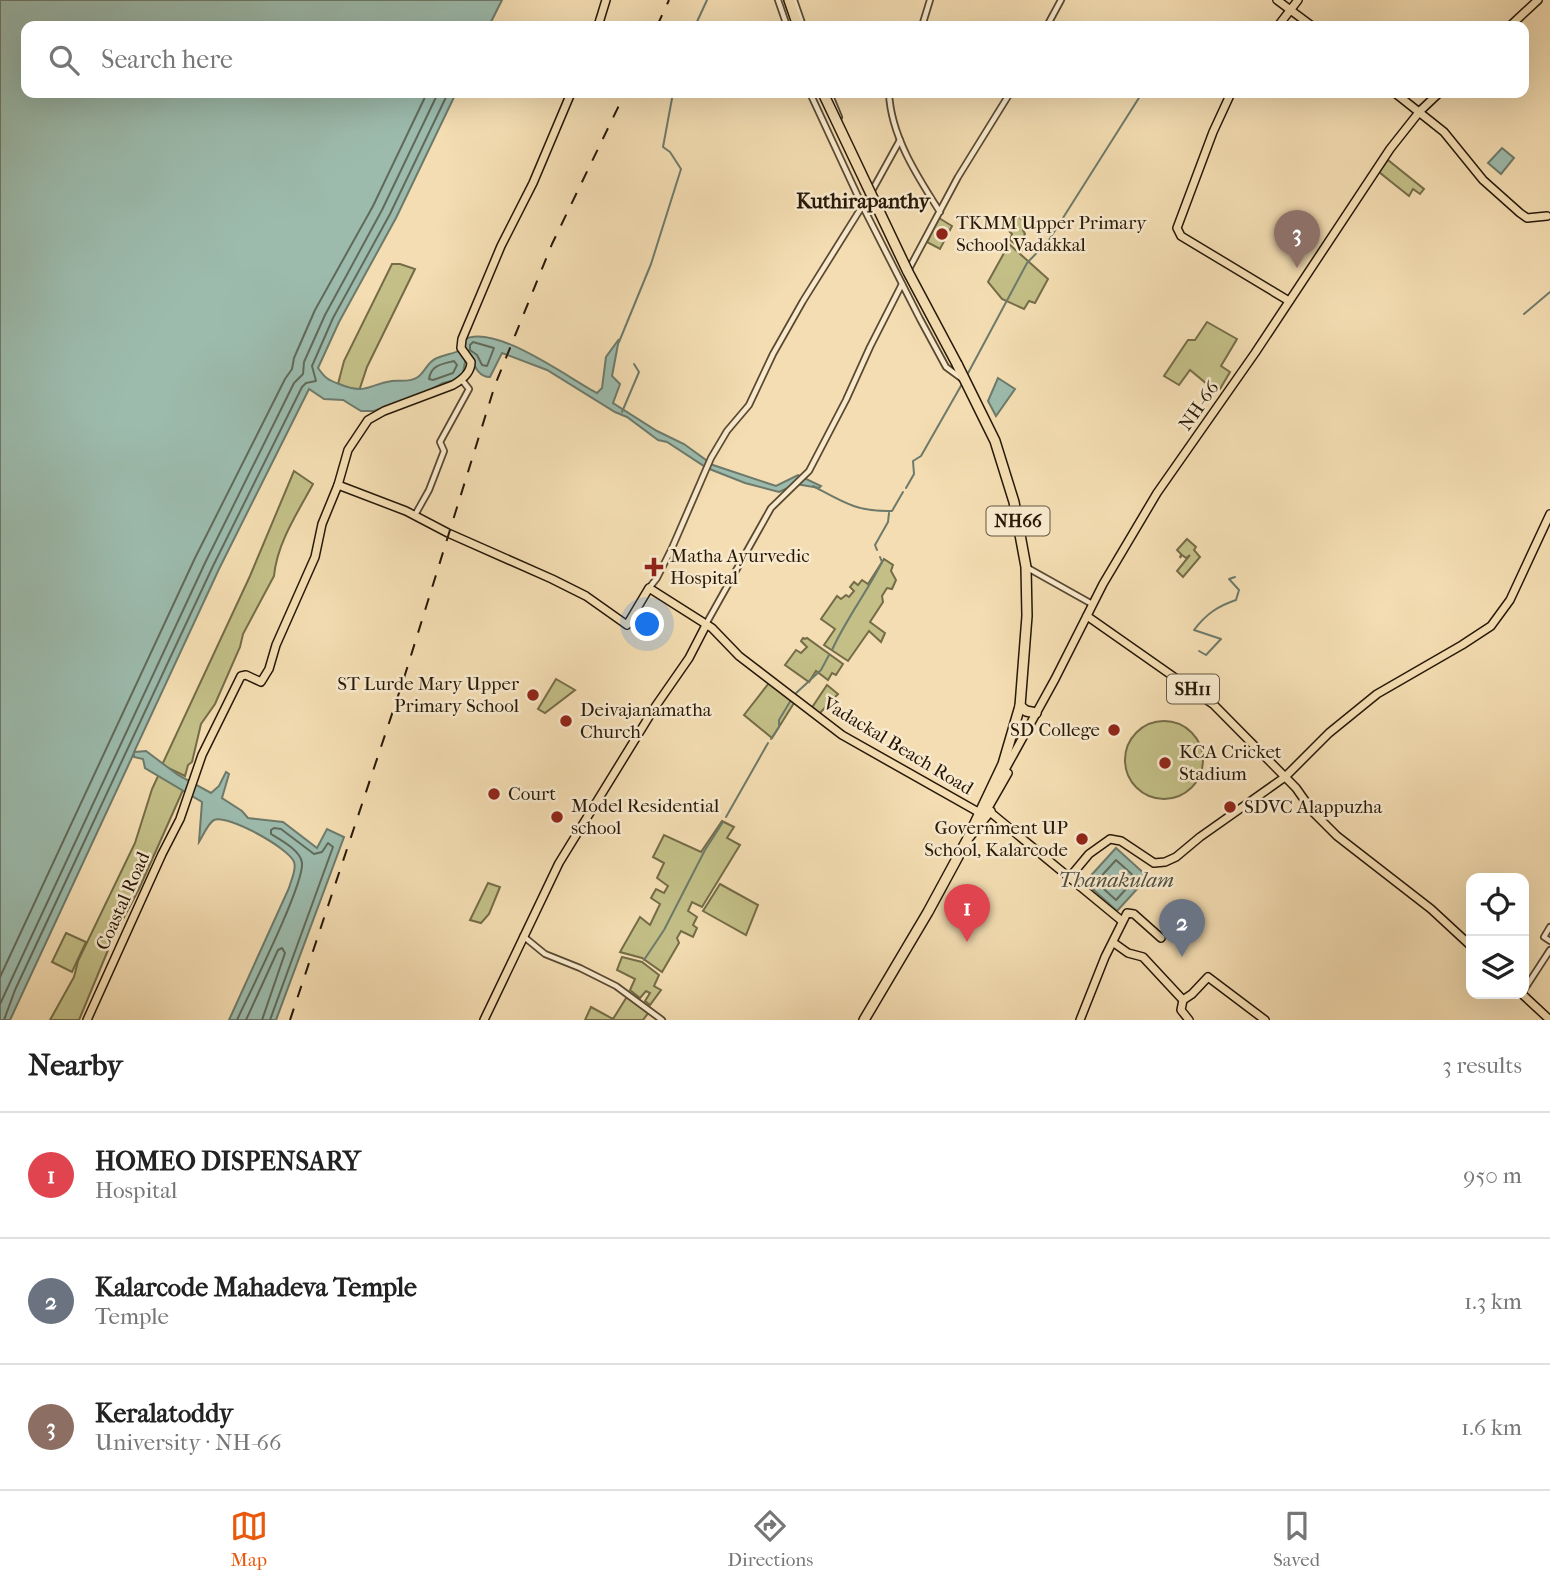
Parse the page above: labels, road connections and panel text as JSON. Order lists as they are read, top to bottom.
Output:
{
  "streets": {
    "highway": ["NH66"],
    "main road": [
      "NH-66",
      "SH11",
      "Vadackal Beach Road",
      "Coastal Road"
    ]
  },
  "crossings": [
    ["NH-66", "SH11"],
    ["NH66", "Vadackal Beach Road"]
  ],
  "districts": ["Kuthirapanthy"],
  "water": ["Thanakulam"],
  "places": {
    "other": [
      "TKMM Upper Primary School Vadakkal",
      "ST Lurde Mary Upper Primary School",
      "Deivajanamatha Church",
      "SD College",
      "KCA Cricket Stadium",
      "Court",
      "SDVC Alappuzha",
      "Model Residential school",
      "Government UP School, Kalarcode"
    ],
    "health": ["Matha Ayurvedic Hospital"]
  },
  "page": {
    "search": "Search here",
    "pins": ["3", "1", "2"],
    "heading": ["Nearby", "3 results"],
    "list": [
      {
        "mark": "1",
        "name": "HOMEO DISPENSARY",
        "note": "Hospital",
        "value": "950 m"
      },
      {
        "mark": "2",
        "name": "Kalarcode Mahadeva Temple",
        "note": "Temple",
        "value": "1.3 km"
      },
      {
        "mark": "3",
        "name": "Keralatoddy",
        "note": "University · NH-66",
        "value": "1.6 km"
      }
    ],
    "nav": ["Map", "Directions", "Saved"]
  }
}
